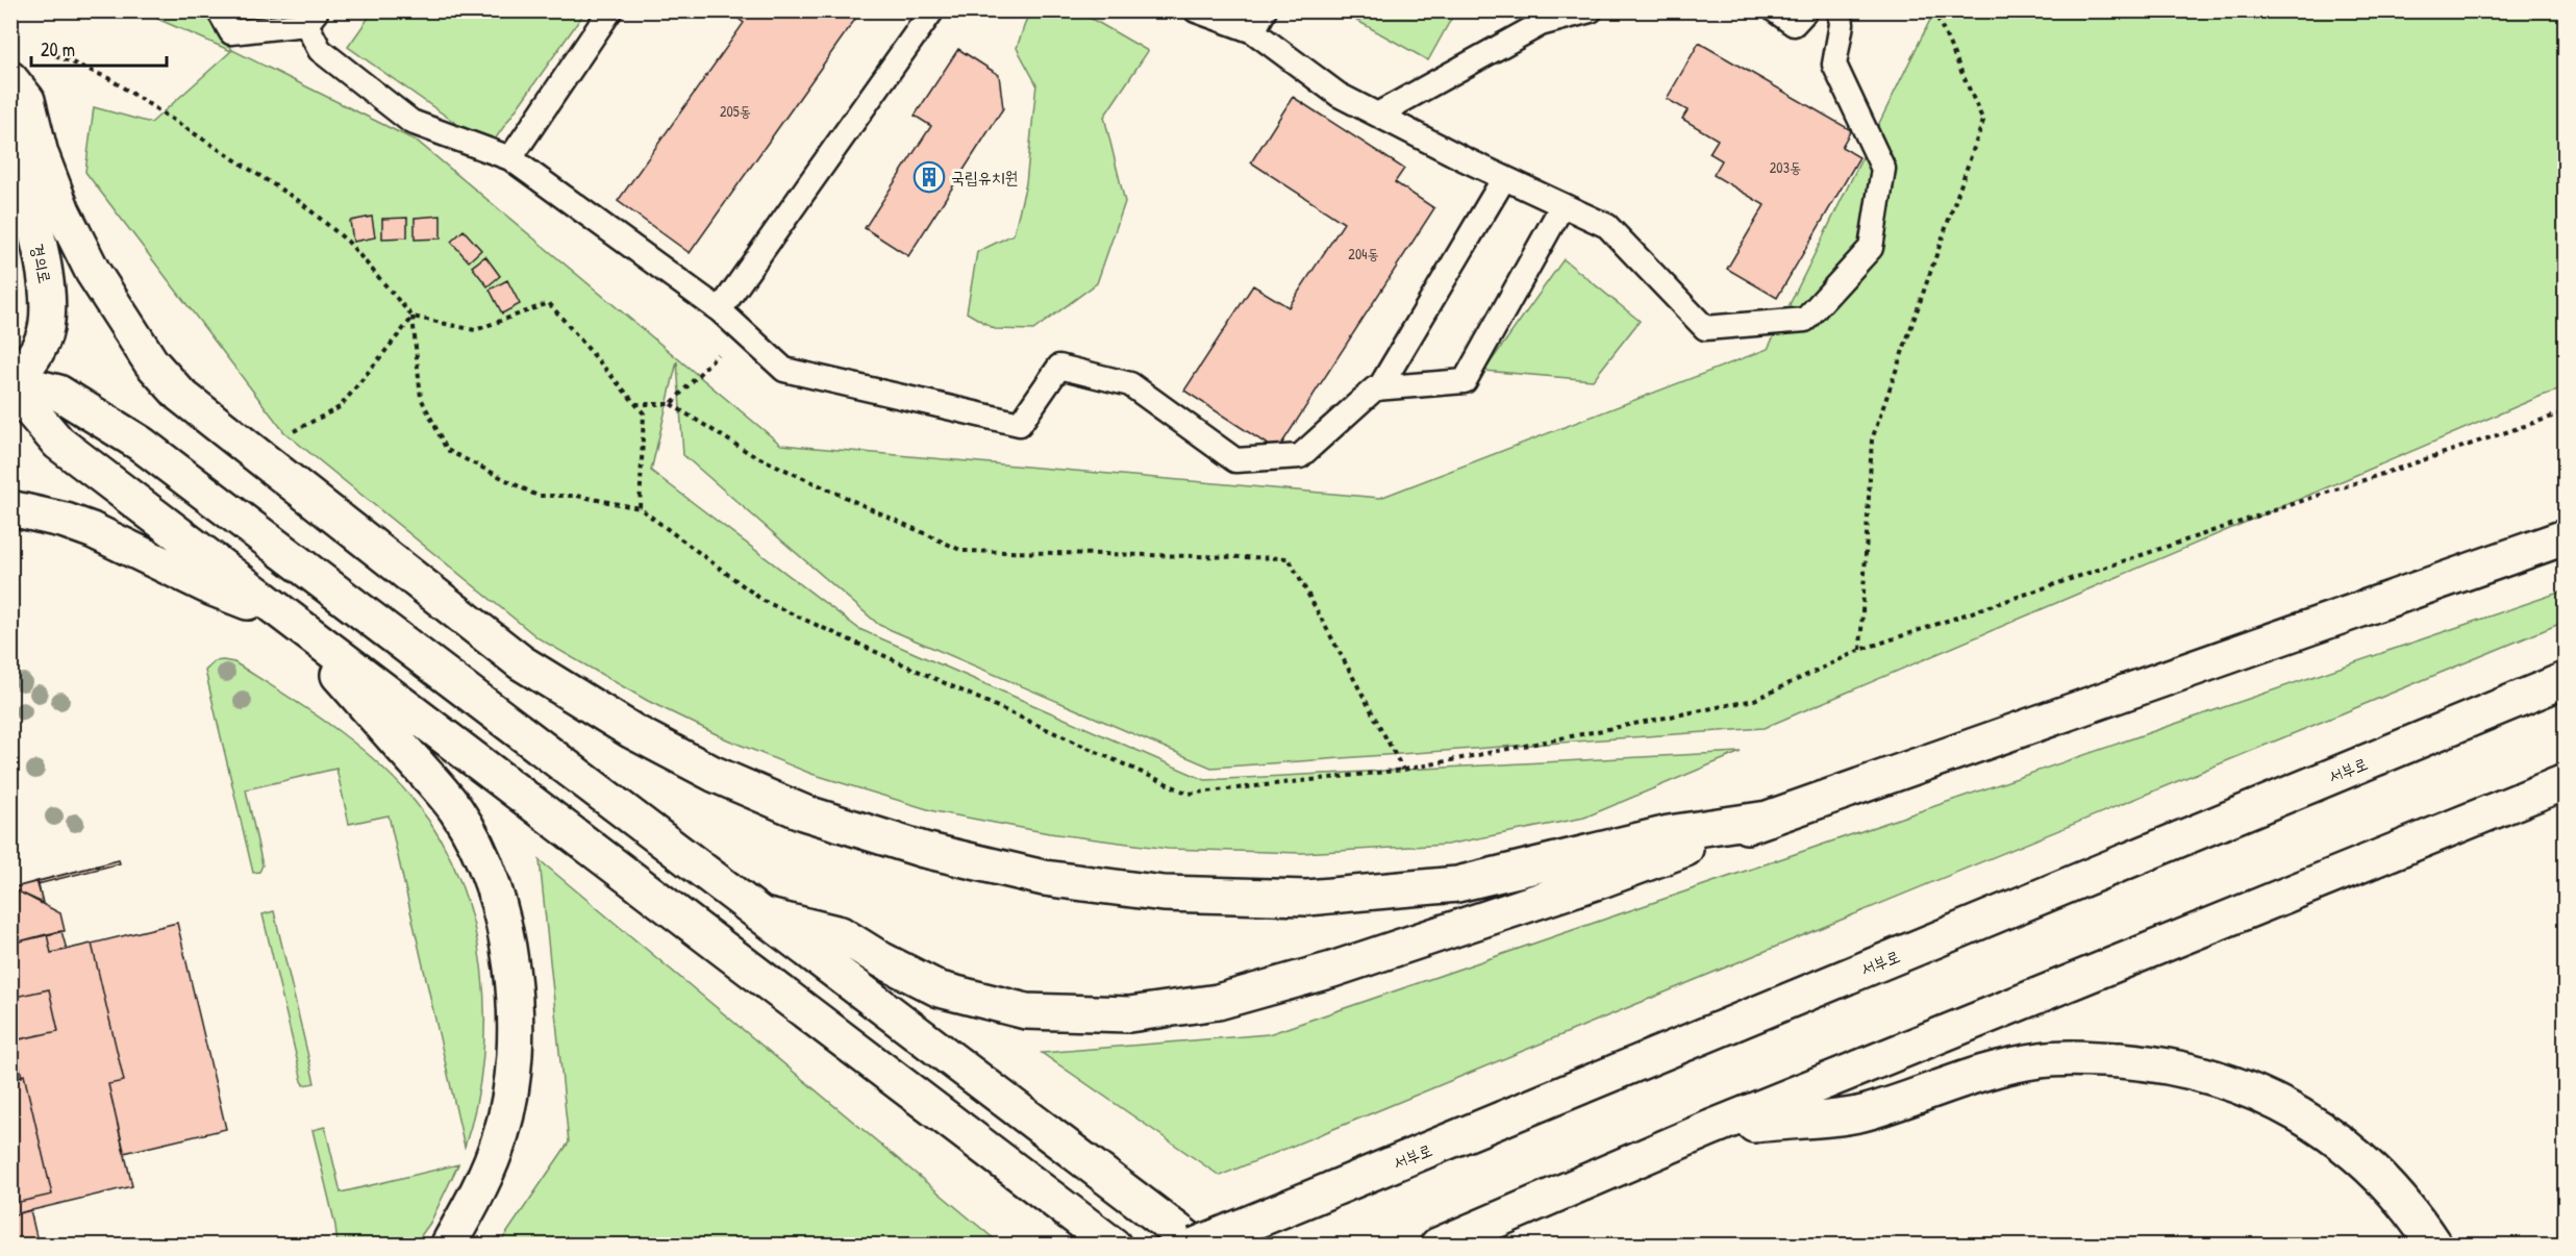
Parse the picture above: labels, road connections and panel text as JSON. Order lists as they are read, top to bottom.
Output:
{
  "streets": {
    "main road": ["경의로", "서부로"]
  },
  "places": {
    "building": ["국립유치원"]
  },
  "house_numbers": ["205동", "203동", "204동"],
  "scale_bar": "20 m"
}
